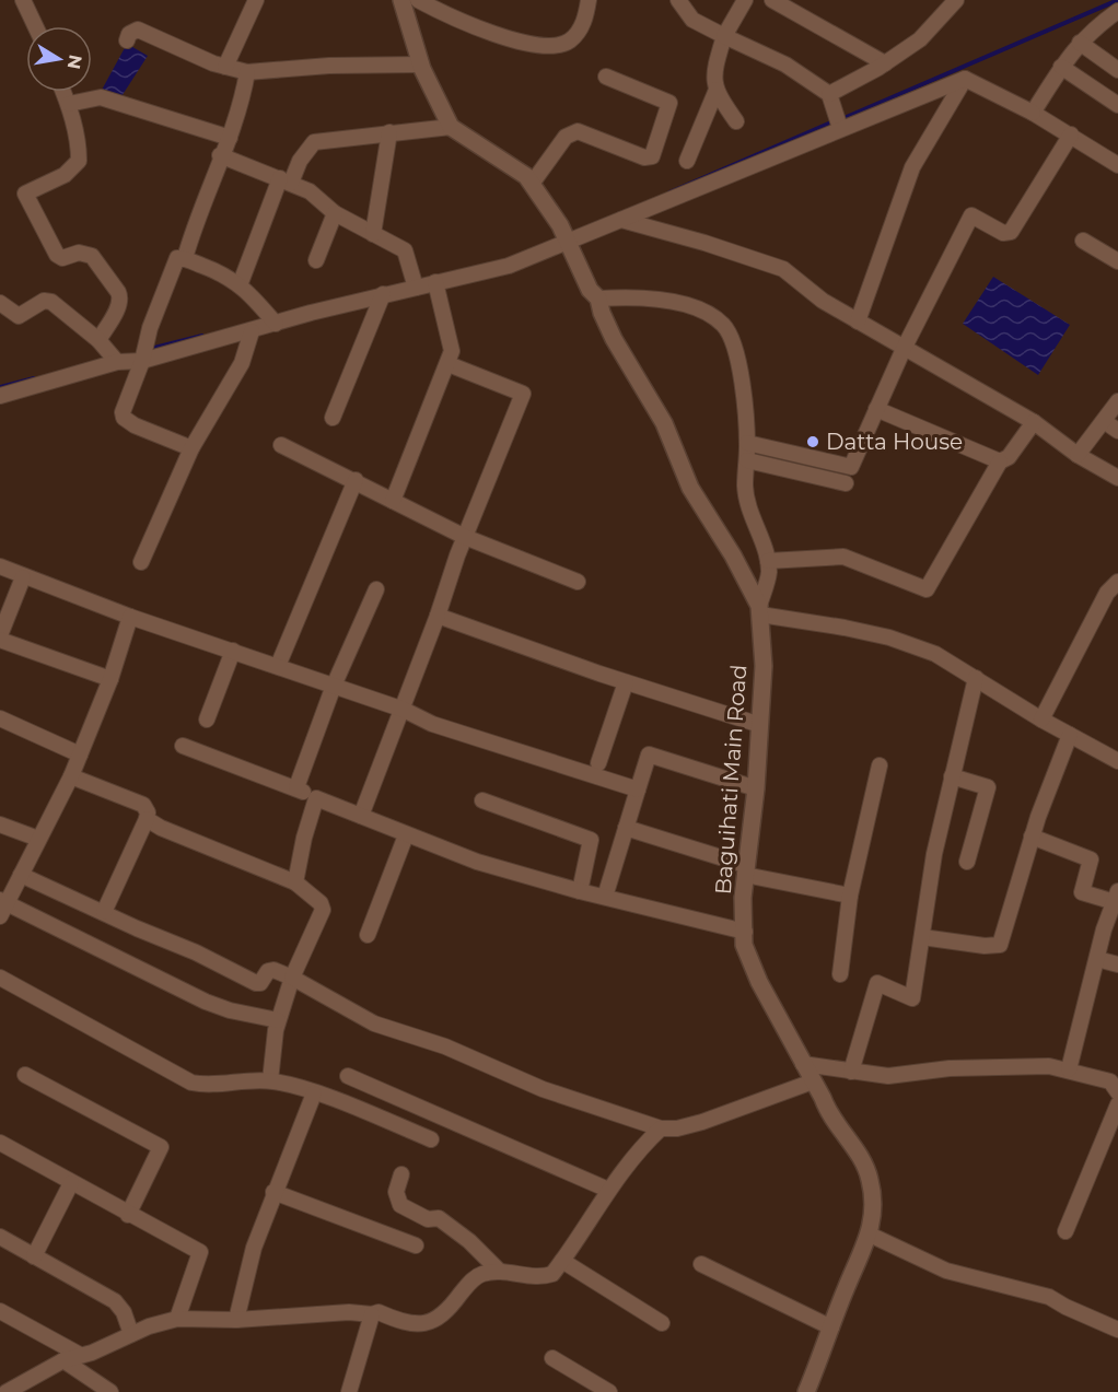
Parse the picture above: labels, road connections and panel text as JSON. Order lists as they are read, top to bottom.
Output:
{
  "streets": {
    "street": ["Baguihati Main Road"]
  },
  "places": ["Datta House"],
  "north": "right"
}
